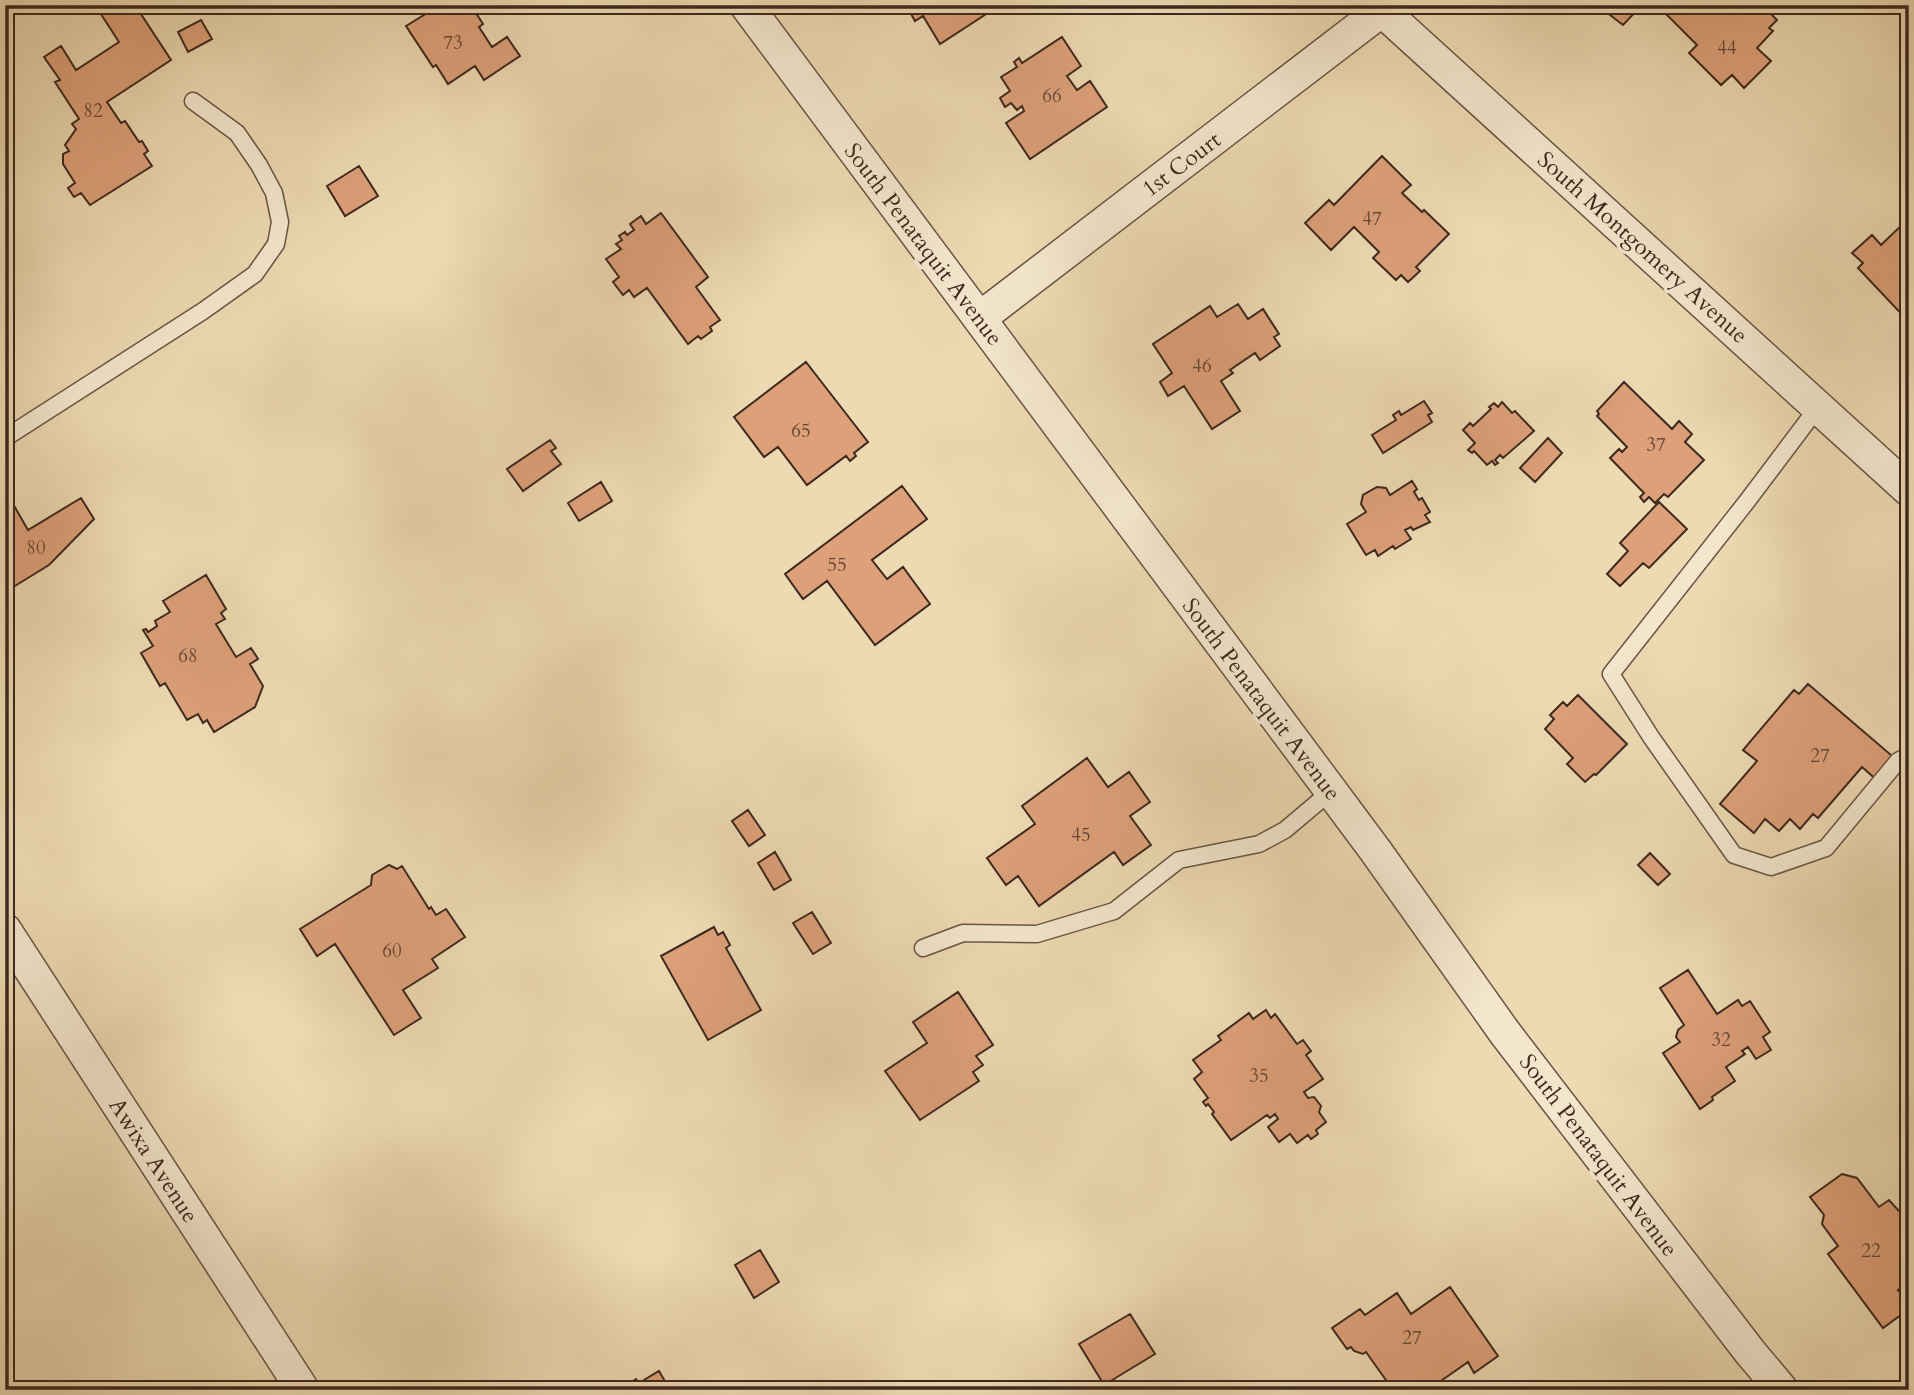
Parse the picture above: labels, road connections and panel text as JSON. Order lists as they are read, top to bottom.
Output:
{
  "streets": {
    "street": [
      "1st Court",
      "South Penataquit Avenue",
      "South Montgomery Avenue",
      "Awixa Avenue"
    ]
  },
  "crossings": [
    ["1st Court", "South Penataquit Avenue"],
    ["1st Court", "South Montgomery Avenue"]
  ],
  "house_numbers": [
    "73",
    "44",
    "66",
    "82",
    "47",
    "46",
    "65",
    "37",
    "80",
    "55",
    "68",
    "27",
    "45",
    "60",
    "32",
    "35",
    "22",
    "27"
  ]
}
